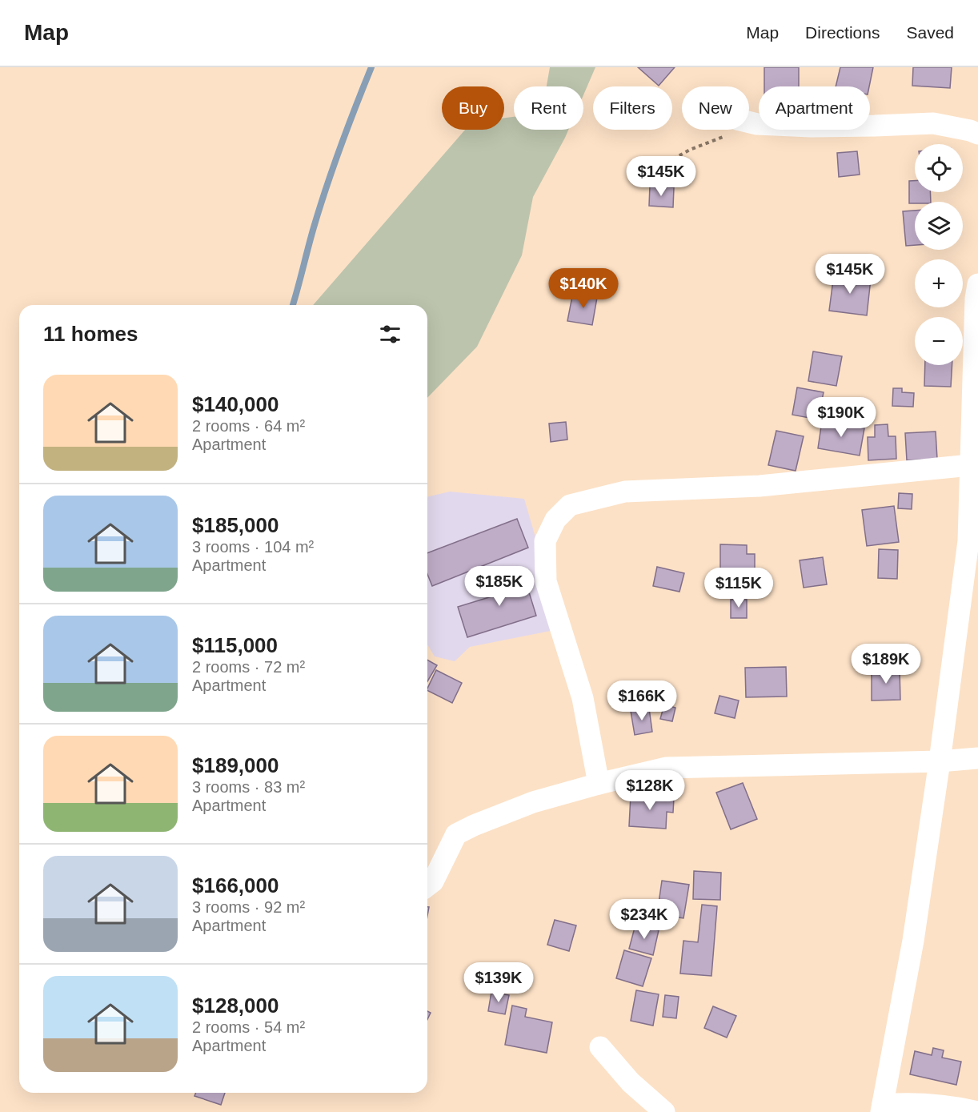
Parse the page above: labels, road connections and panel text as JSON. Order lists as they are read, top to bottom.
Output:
{
  "page": {
    "header": "Map",
    "nav": ["Map", "Directions", "Saved"],
    "chip": [
      "Buy",
      "Rent",
      "Filters",
      "New",
      "Apartment"
    ],
    "map_buttons": ["+", "−"],
    "price": [
      "$145K",
      "$145K",
      "$140K",
      "$190K",
      "$185K",
      "$115K",
      "$189K",
      "$166K",
      "$128K",
      "$234K",
      "$139K"
    ],
    "heading": "11 homes",
    "list": [
      {
        "name": "$140,000",
        "note": "2 rooms · 64 m² · Apartment"
      },
      {
        "name": "$185,000",
        "note": "3 rooms · 104 m² · Apartment"
      },
      {
        "name": "$115,000",
        "note": "2 rooms · 72 m² · Apartment"
      },
      {
        "name": "$189,000",
        "note": "3 rooms · 83 m² · Apartment"
      },
      {
        "name": "$166,000",
        "note": "3 rooms · 92 m² · Apartment"
      },
      {
        "name": "$128,000",
        "note": "2 rooms · 54 m² · Apartment"
      }
    ]
  }
}
